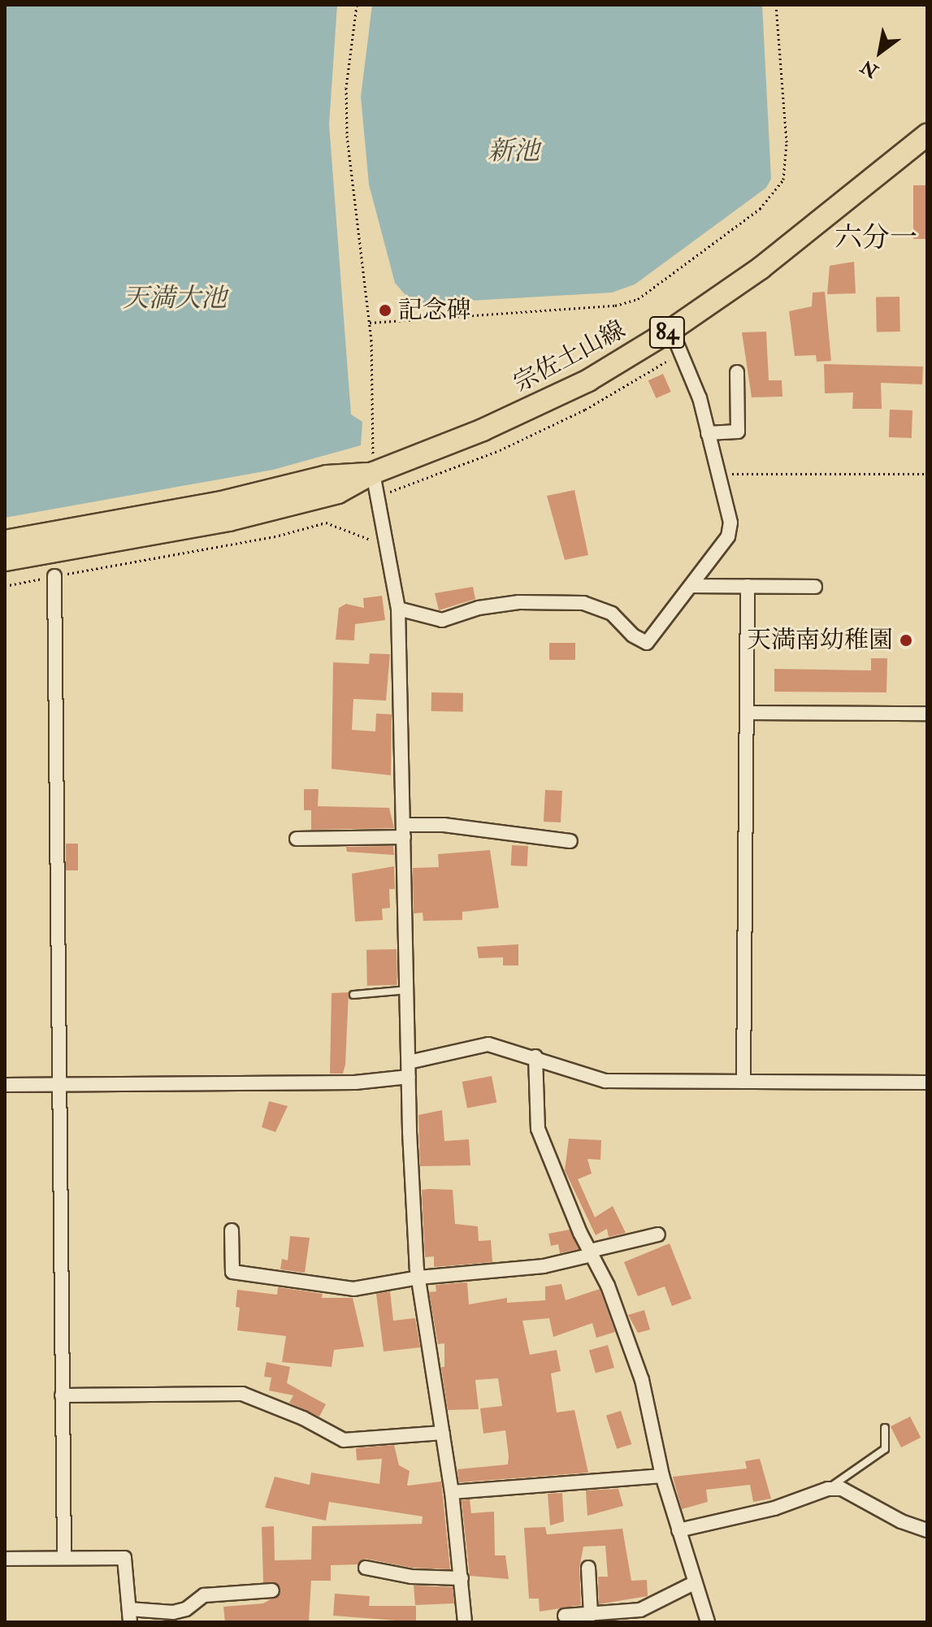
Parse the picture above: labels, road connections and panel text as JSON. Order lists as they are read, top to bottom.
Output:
{
  "streets": {
    "main road": ["84", "宗佐土山線"]
  },
  "districts": ["六分一"],
  "water": ["新池", "天満大池"],
  "places": ["記念碑", "天満南幼稚園"],
  "north": "bottom left"
}
